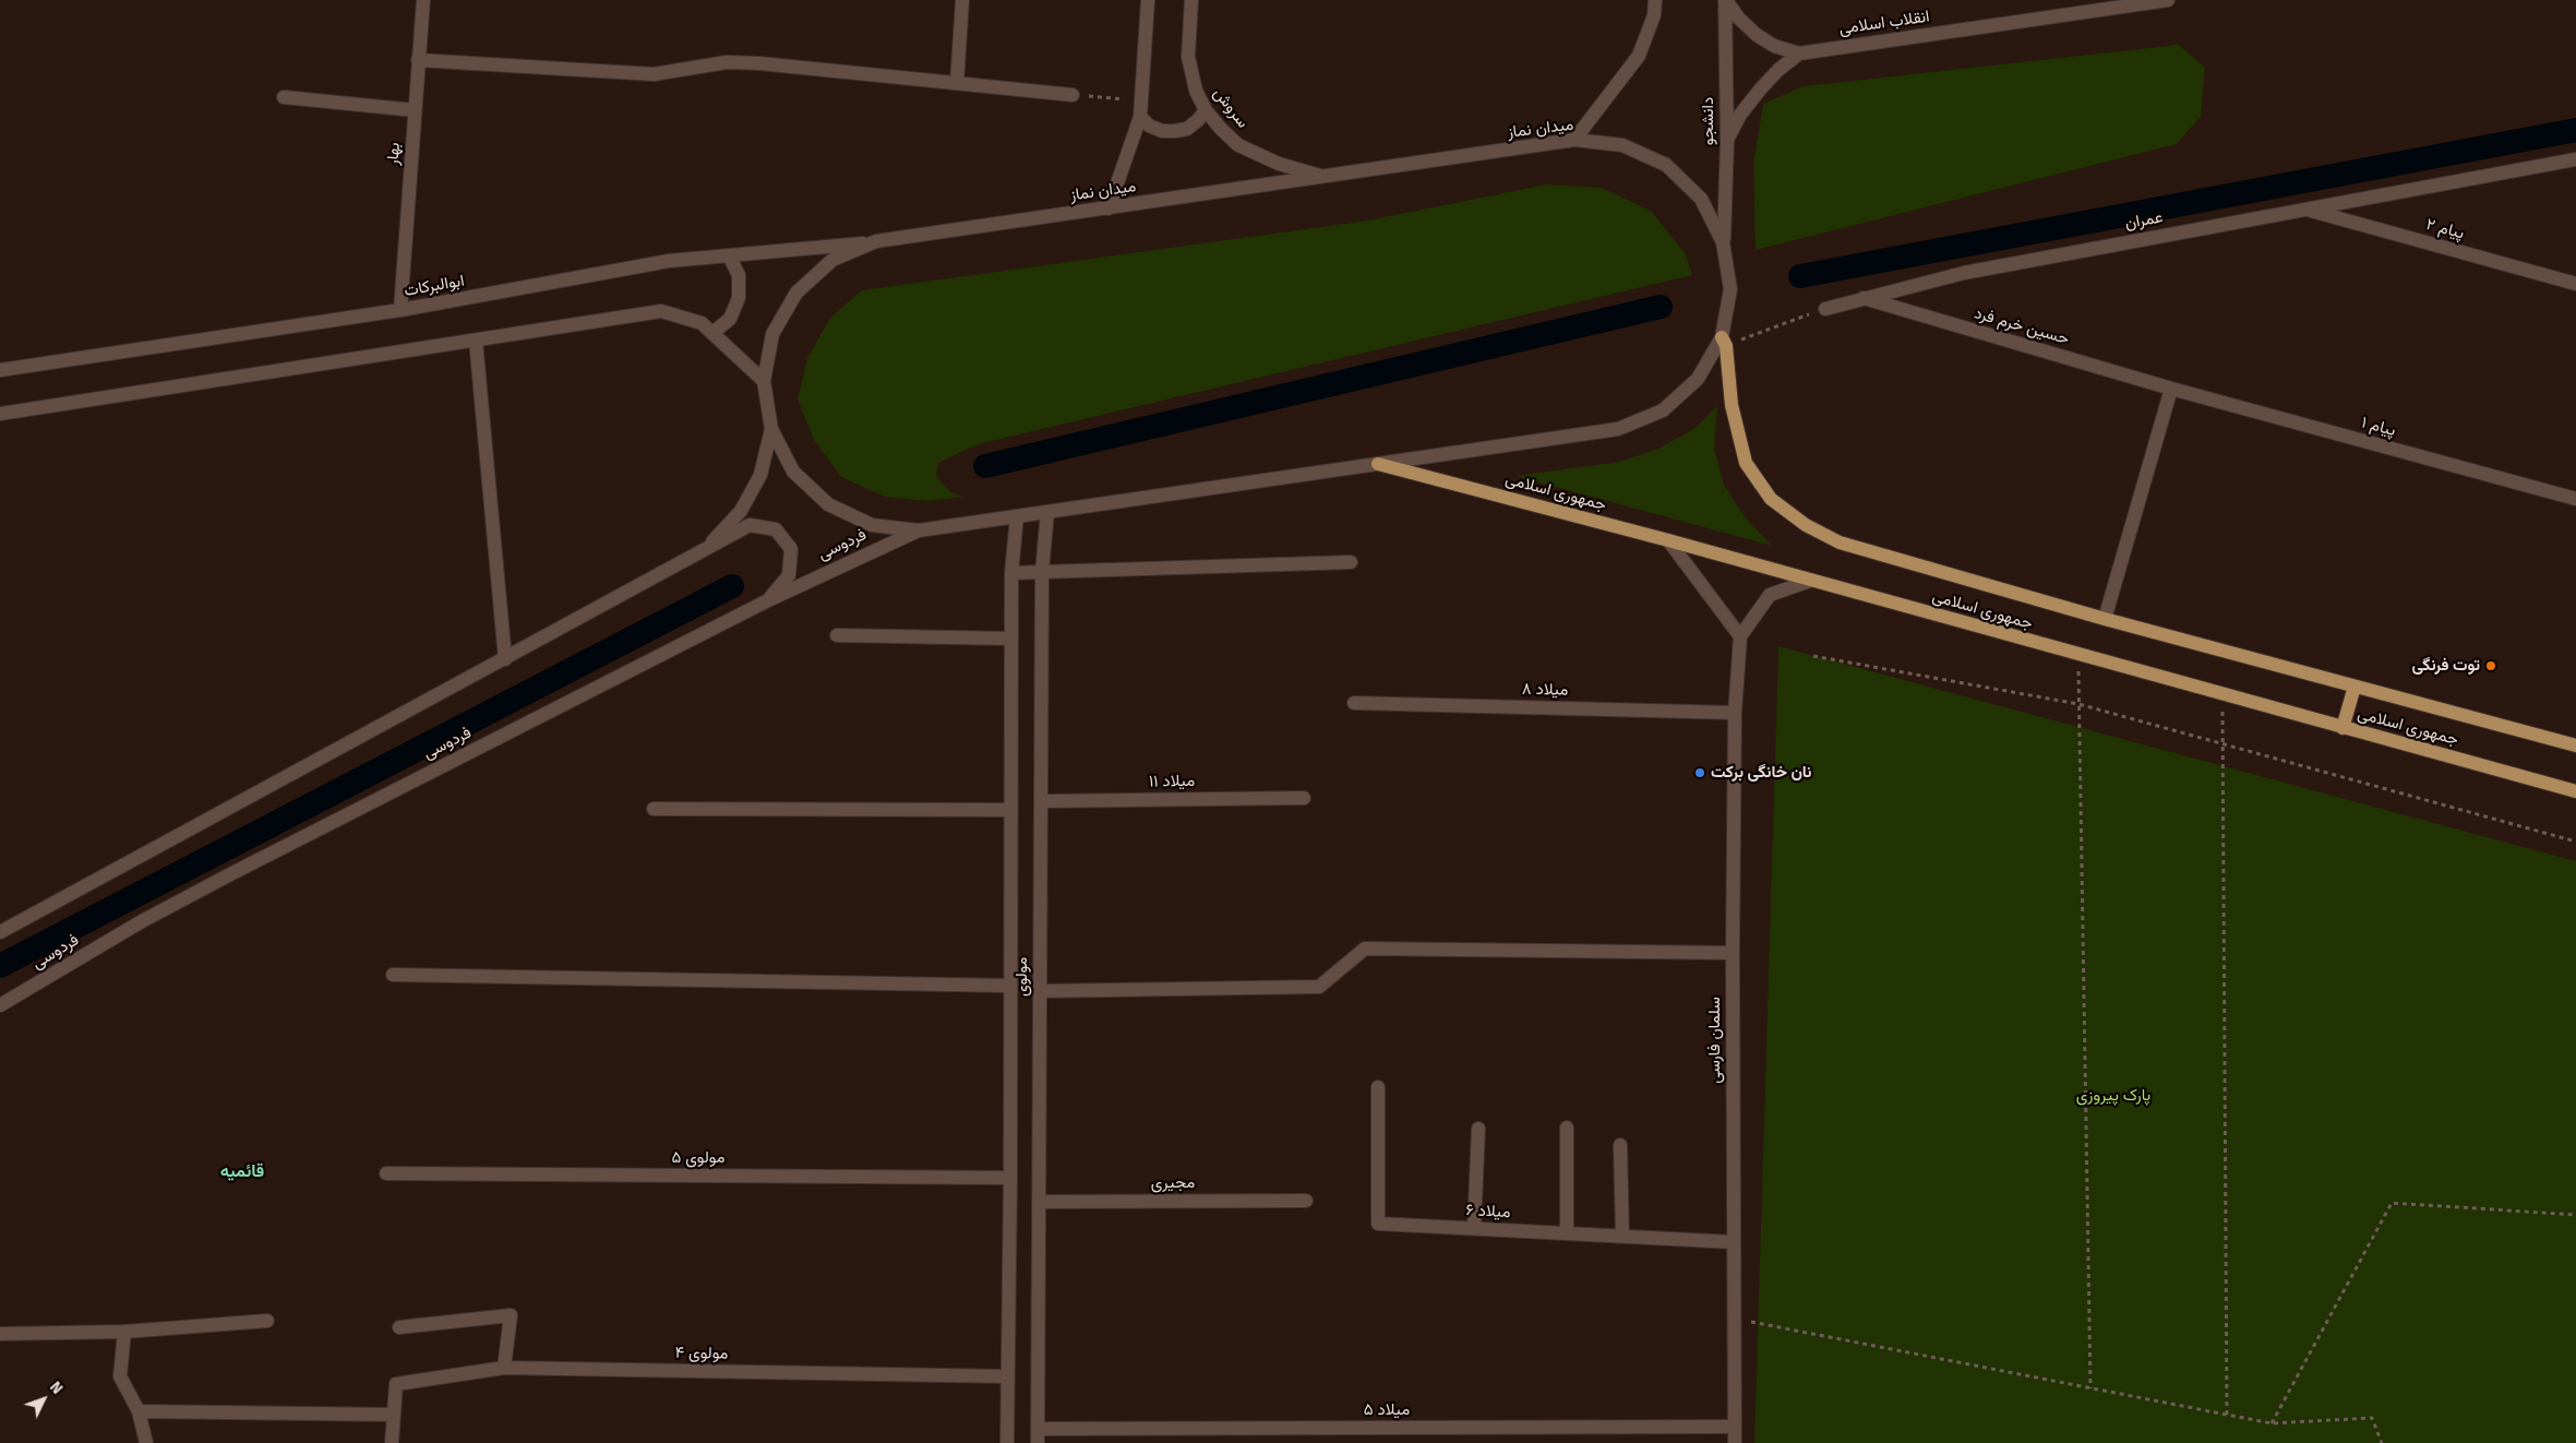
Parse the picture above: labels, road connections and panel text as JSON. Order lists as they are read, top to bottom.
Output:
{
  "streets": {
    "main road": ["جمهوری اسلامی"],
    "street": [
      "انقلاب اسلامی",
      "سروش",
      "دانشجو",
      "میدان نماز",
      "بهار",
      "عمران",
      "پیام ۲",
      "ابوالبرکات",
      "حسین خرم فرد",
      "پیام ۱",
      "فردوسی",
      "میلاد ۸",
      "میلاد ۱۱",
      "مولوی",
      "سلمان فارسی",
      "مولوی ۵",
      "مجیری",
      "میلاد ۶",
      "مولوی ۴",
      "میلاد ۵"
    ]
  },
  "crossings": [
    ["سروش", "میدان نماز"],
    ["دانشجو", "میدان نماز"],
    ["میدان نماز", "ابوالبرکات"],
    ["میدان نماز", "جمهوری اسلامی"],
    ["میدان نماز", "فردوسی"],
    ["میدان نماز", "مولوی"],
    ["بهار", "ابوالبرکات"],
    ["عمران", "پیام ۲"],
    ["عمران", "حسین خرم فرد"],
    ["حسین خرم فرد", "پیام ۱"],
    ["میلاد ۸", "سلمان فارسی"],
    ["میلاد ۱۱", "مولوی"],
    ["مولوی", "مولوی ۵"],
    ["مولوی", "مجیری"],
    ["مولوی", "مولوی ۴"],
    ["مولوی", "میلاد ۵"],
    ["سلمان فارسی", "میلاد ۶"],
    ["سلمان فارسی", "میلاد ۵"]
  ],
  "districts": ["قائمیه"],
  "parks": ["پارک پیروزی"],
  "places": ["توت فرنگی", "نان خانگی برکت"],
  "north": "top right"
}
